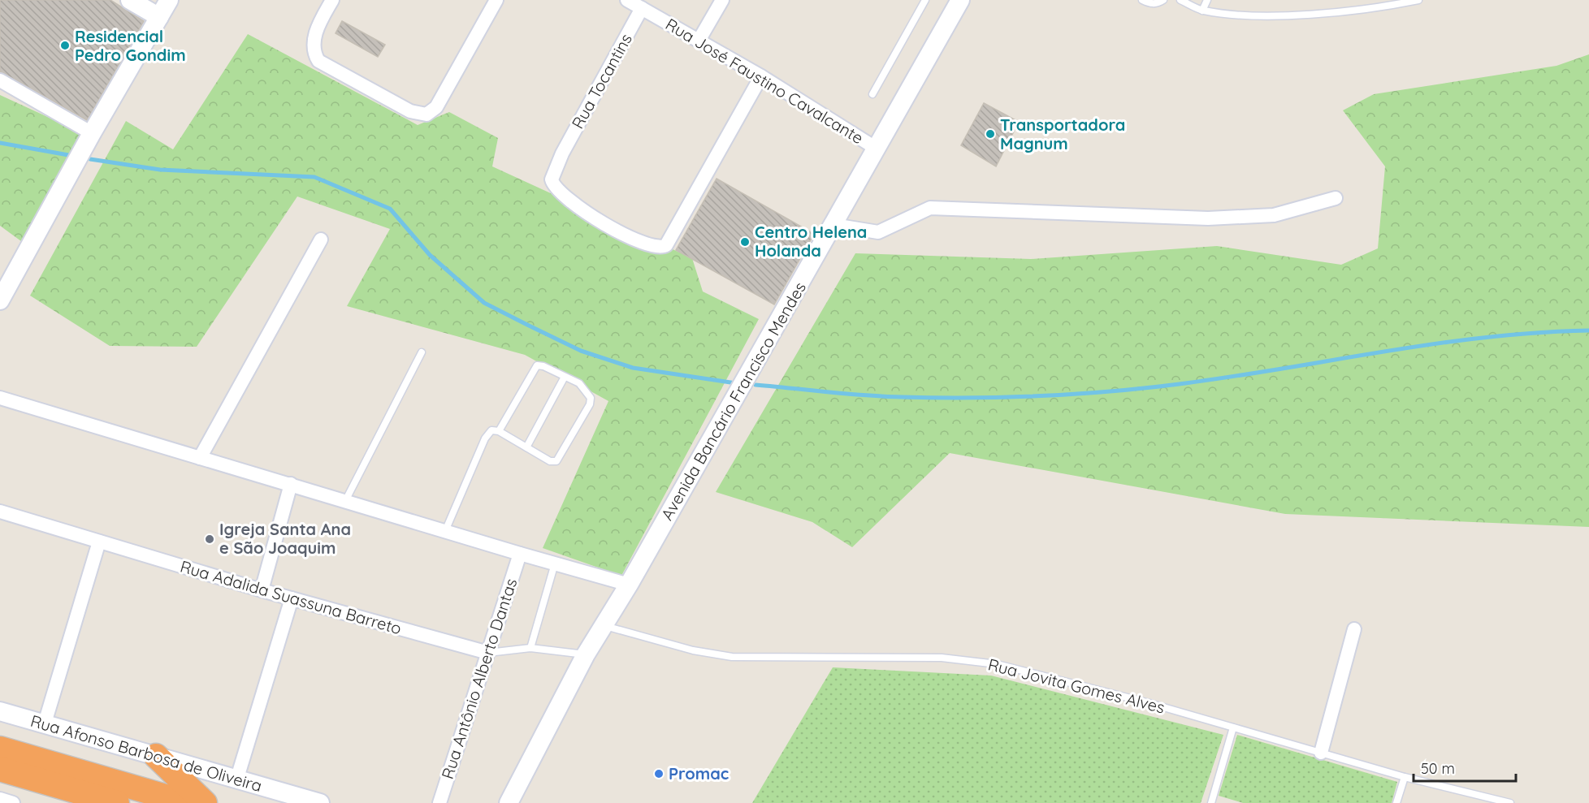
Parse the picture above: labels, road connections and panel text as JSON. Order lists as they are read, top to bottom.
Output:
{
  "streets": {
    "street": [
      "Rua Tocantins",
      "Rua José Faustino Cavalcante",
      "Avenida Bancário Francisco Mendes",
      "Rua Adalida Suassuna Barreto",
      "Rua Antônio Alberto Dantas",
      "Rua Afonso Barbosa de Oliveira"
    ],
    "lane": ["Rua Jovita Gomes Alves"]
  },
  "crossings": [
    ["Rua Tocantins", "Rua José Faustino Cavalcante"],
    ["Rua José Faustino Cavalcante", "Avenida Bancário Francisco Mendes"],
    ["Avenida Bancário Francisco Mendes", "Rua Adalida Suassuna Barreto"],
    ["Avenida Bancário Francisco Mendes", "Rua Jovita Gomes Alves"],
    ["Rua Adalida Suassuna Barreto", "Rua Antônio Alberto Dantas"]
  ],
  "places": [
    "Residencial Pedro Gondim",
    "Transportadora Magnum",
    "Centro Helena Holanda",
    "Igreja Santa Ana e São Joaquim",
    "Promac"
  ],
  "scale_bar": "50 m"
}
